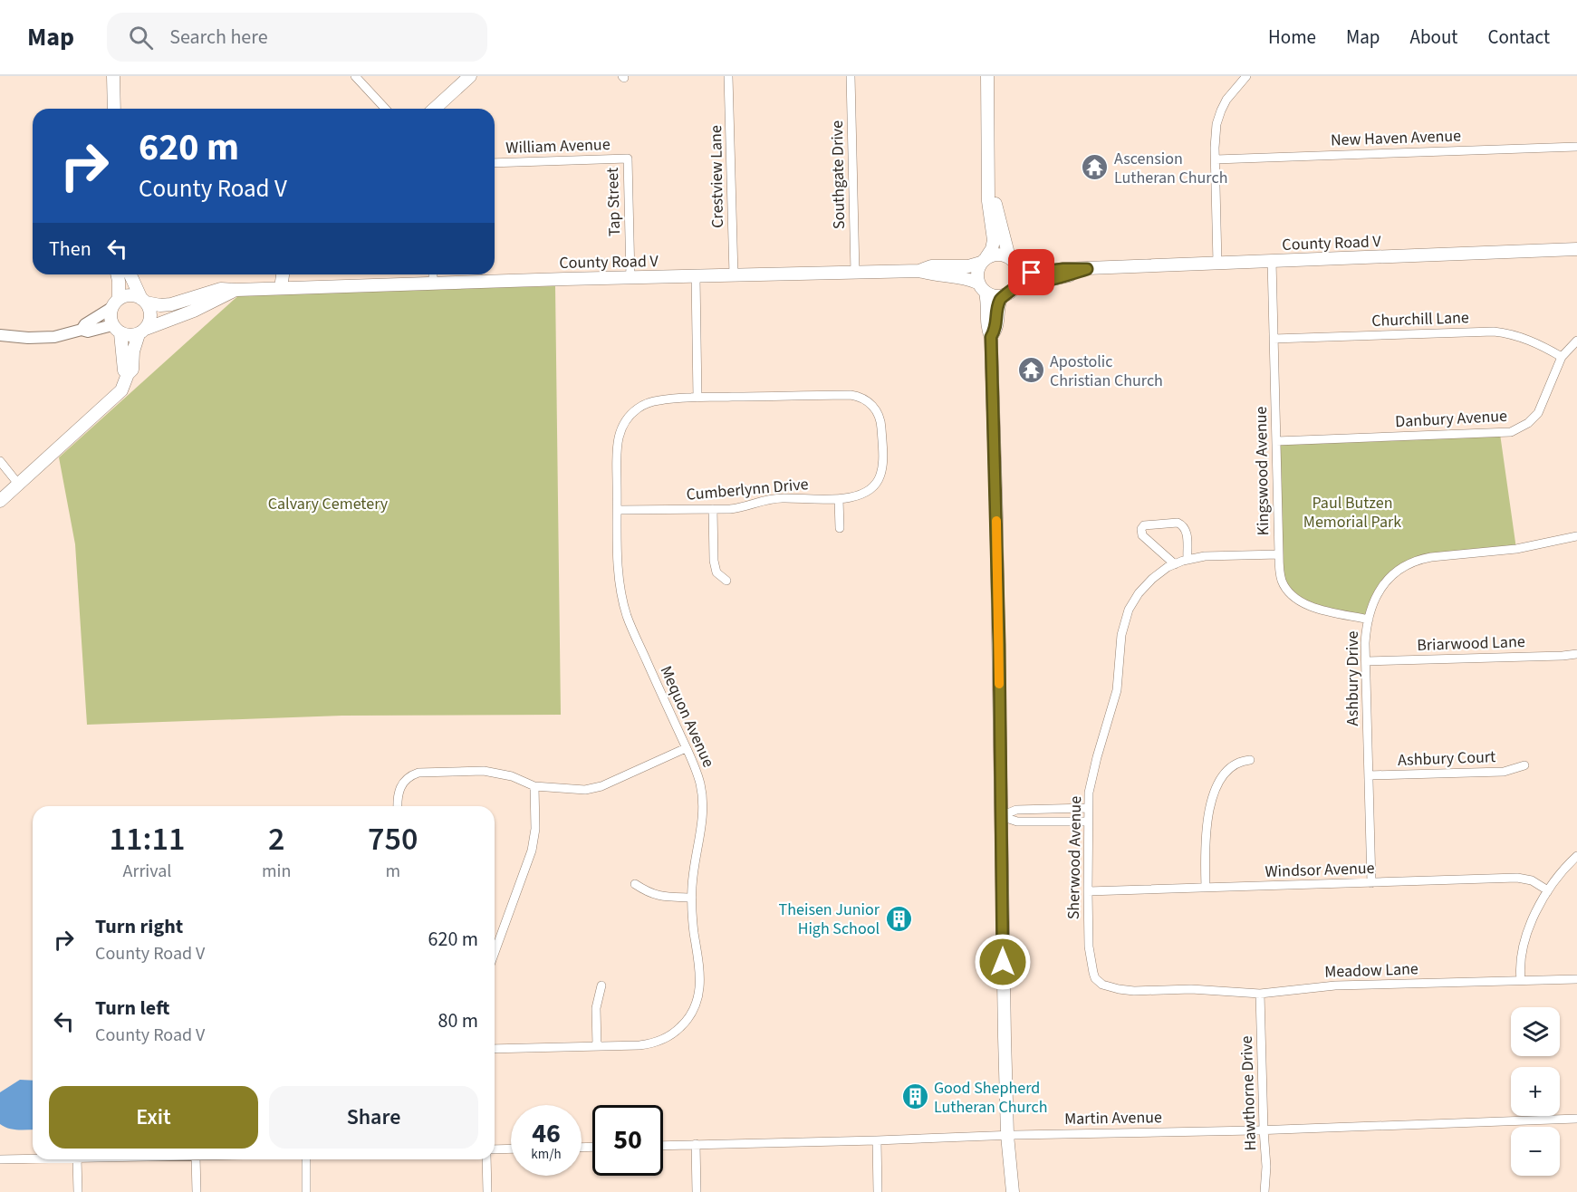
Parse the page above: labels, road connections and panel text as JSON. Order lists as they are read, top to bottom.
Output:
{
  "streets": {
    "main road": ["County Road V"],
    "street": [
      "New Haven Avenue",
      "William Avenue",
      "Southgate Drive",
      "Crestview Lane",
      "Tap Street",
      "Churchill Lane",
      "Danbury Avenue",
      "Kingswood Avenue",
      "Cumberlynn Drive",
      "Briarwood Lane",
      "Ashbury Drive",
      "Mequon Avenue",
      "Ashbury Court",
      "Sherwood Avenue",
      "Windsor Avenue",
      "Meadow Lane",
      "Hawthorne Drive",
      "Martin Avenue"
    ]
  },
  "crossings": [
    ["William Avenue", "Tap Street"],
    ["Southgate Drive", "County Road V"],
    ["Crestview Lane", "County Road V"],
    ["Tap Street", "County Road V"],
    ["County Road V", "Kingswood Avenue"],
    ["Churchill Lane", "Danbury Avenue"],
    ["Churchill Lane", "Kingswood Avenue"],
    ["Danbury Avenue", "Kingswood Avenue"],
    ["Kingswood Avenue", "Ashbury Drive"],
    ["Kingswood Avenue", "Sherwood Avenue"],
    ["Cumberlynn Drive", "Mequon Avenue"],
    ["Briarwood Lane", "Ashbury Drive"],
    ["Ashbury Drive", "Ashbury Court"],
    ["Ashbury Drive", "Windsor Avenue"],
    ["Sherwood Avenue", "Windsor Avenue"],
    ["Sherwood Avenue", "Meadow Lane"],
    ["Meadow Lane", "Hawthorne Drive"],
    ["Hawthorne Drive", "Martin Avenue"]
  ],
  "parks": ["Paul Butzen Memorial Park", "Calvary Cemetery"],
  "places": {
    "temple": ["Ascension Lutheran Church", "Apostolic Christian Church"],
    "building": ["Theisen Junior High School", "Good Shepherd Lutheran Church"]
  },
  "page": {
    "header": "Map",
    "search": "Search here",
    "nav": [
      "Home",
      "Map",
      "About",
      "Contact"
    ],
    "turn": ["620 m", "County Road V"],
    "then": "Then",
    "eta": [
      "11:11",
      "Arrival",
      "2",
      "min",
      "750",
      "m"
    ],
    "list": [
      {
        "name": "Turn right",
        "note": "County Road V",
        "value": "620 m"
      },
      {
        "name": "Turn left",
        "note": "County Road V",
        "value": "80 m"
      }
    ],
    "map_buttons": ["+", "−"],
    "buttons": ["Exit", "Share"],
    "speed": "46 km/h",
    "limit": "50"
  }
}
